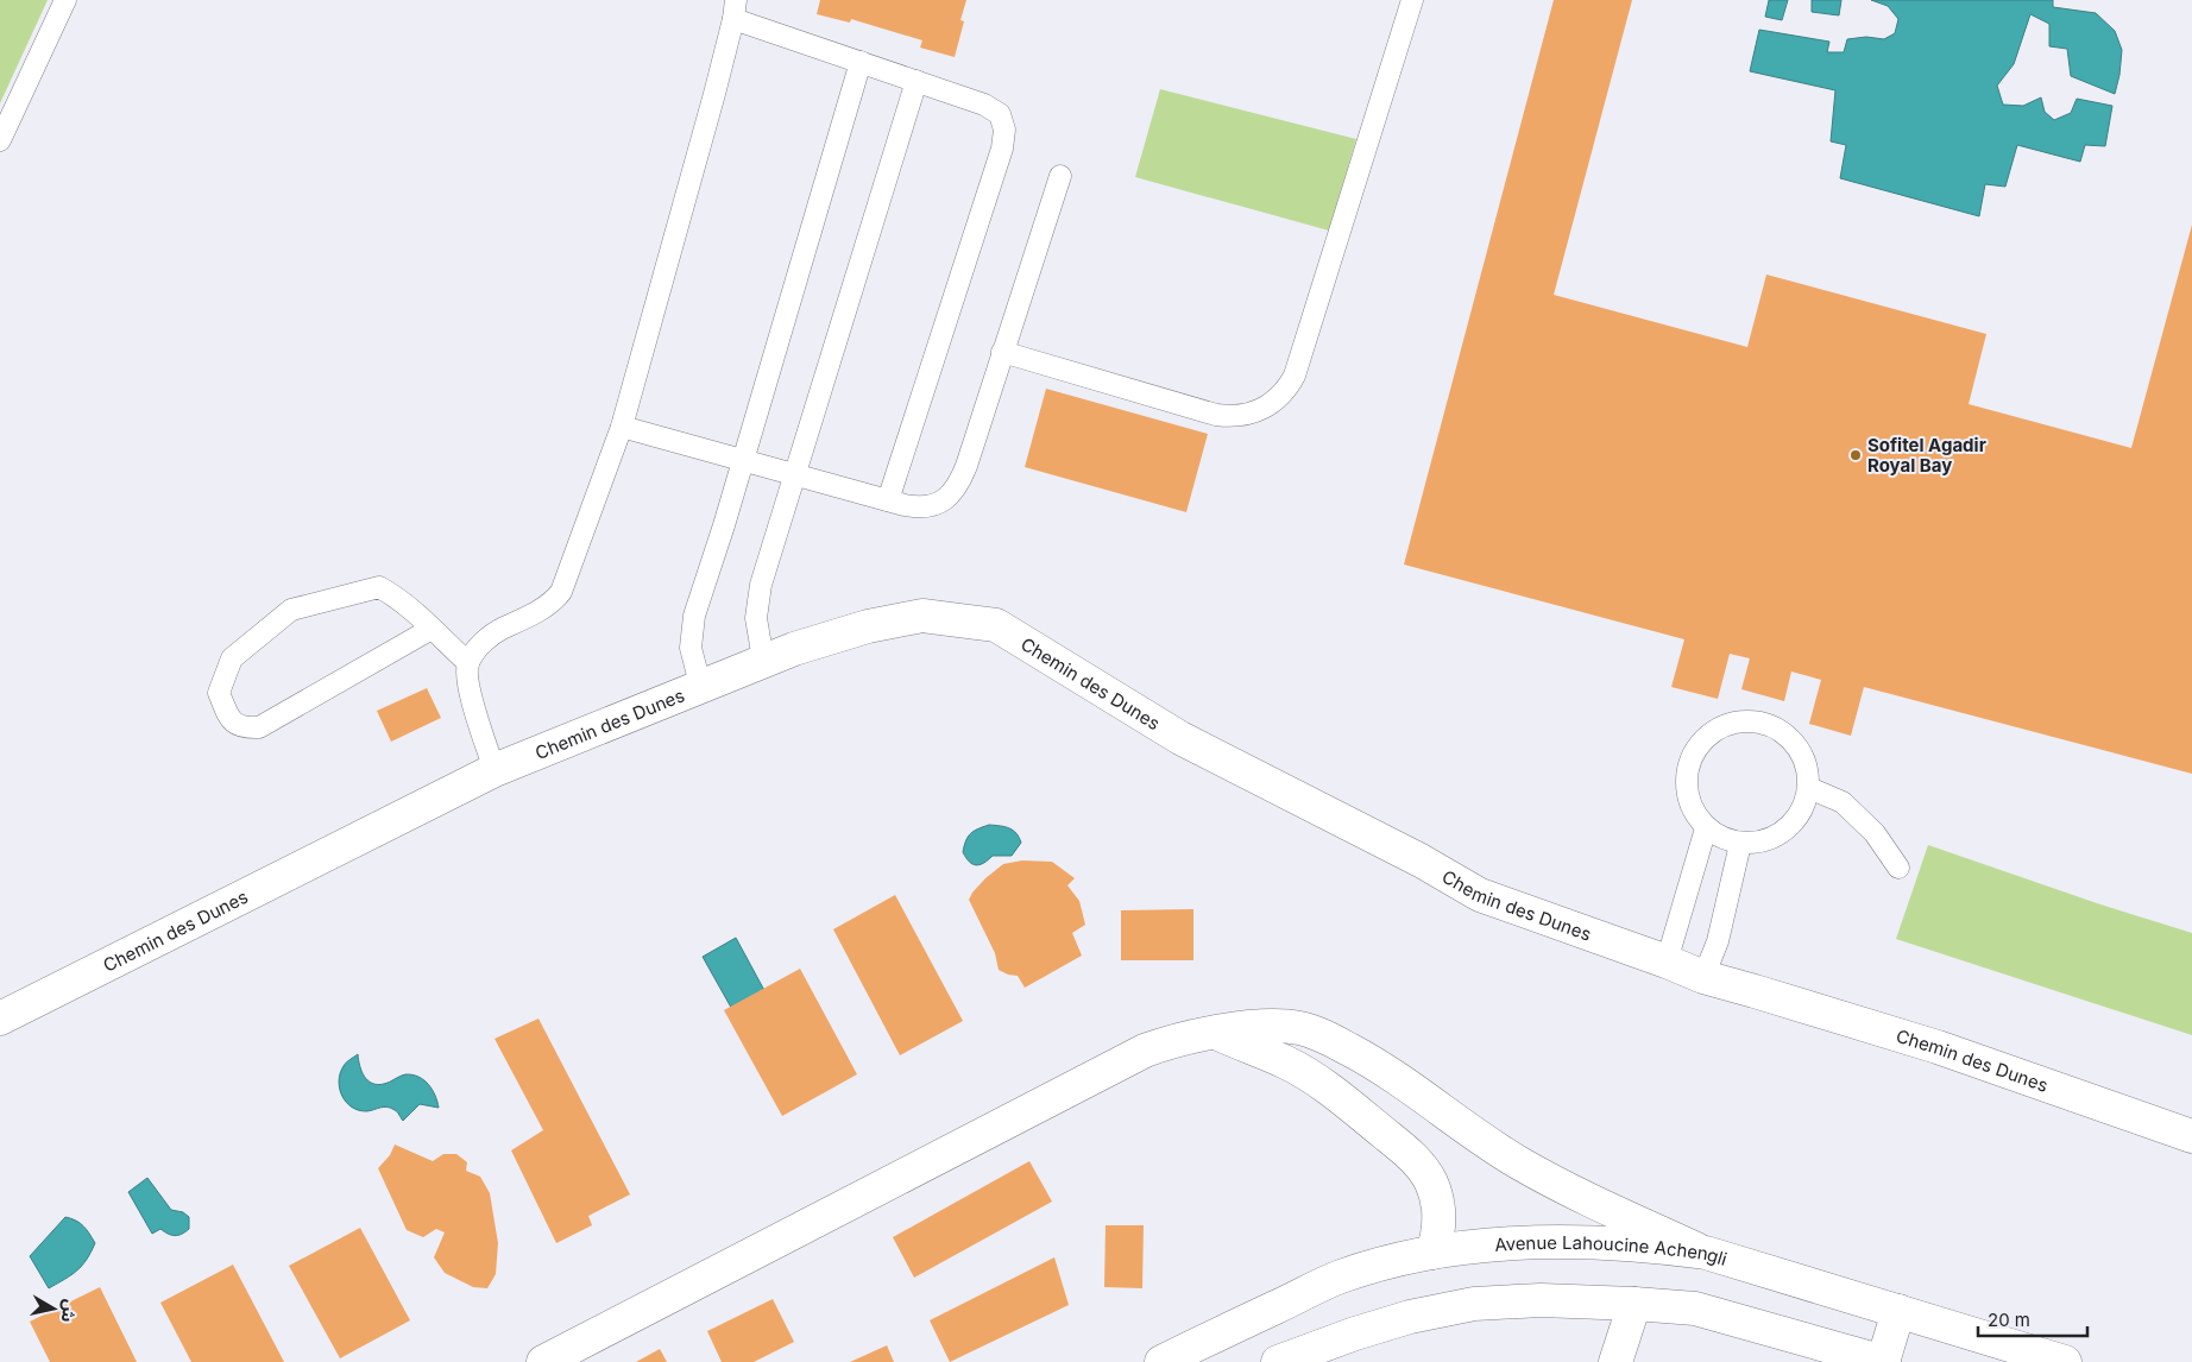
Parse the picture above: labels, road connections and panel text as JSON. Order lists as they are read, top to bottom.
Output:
{
  "streets": {
    "street": ["Chemin des Dunes", "Avenue Lahoucine Achengli"]
  },
  "places": ["Sofitel Agadir Royal Bay"],
  "scale_bar": "20 m",
  "north": "right"
}
